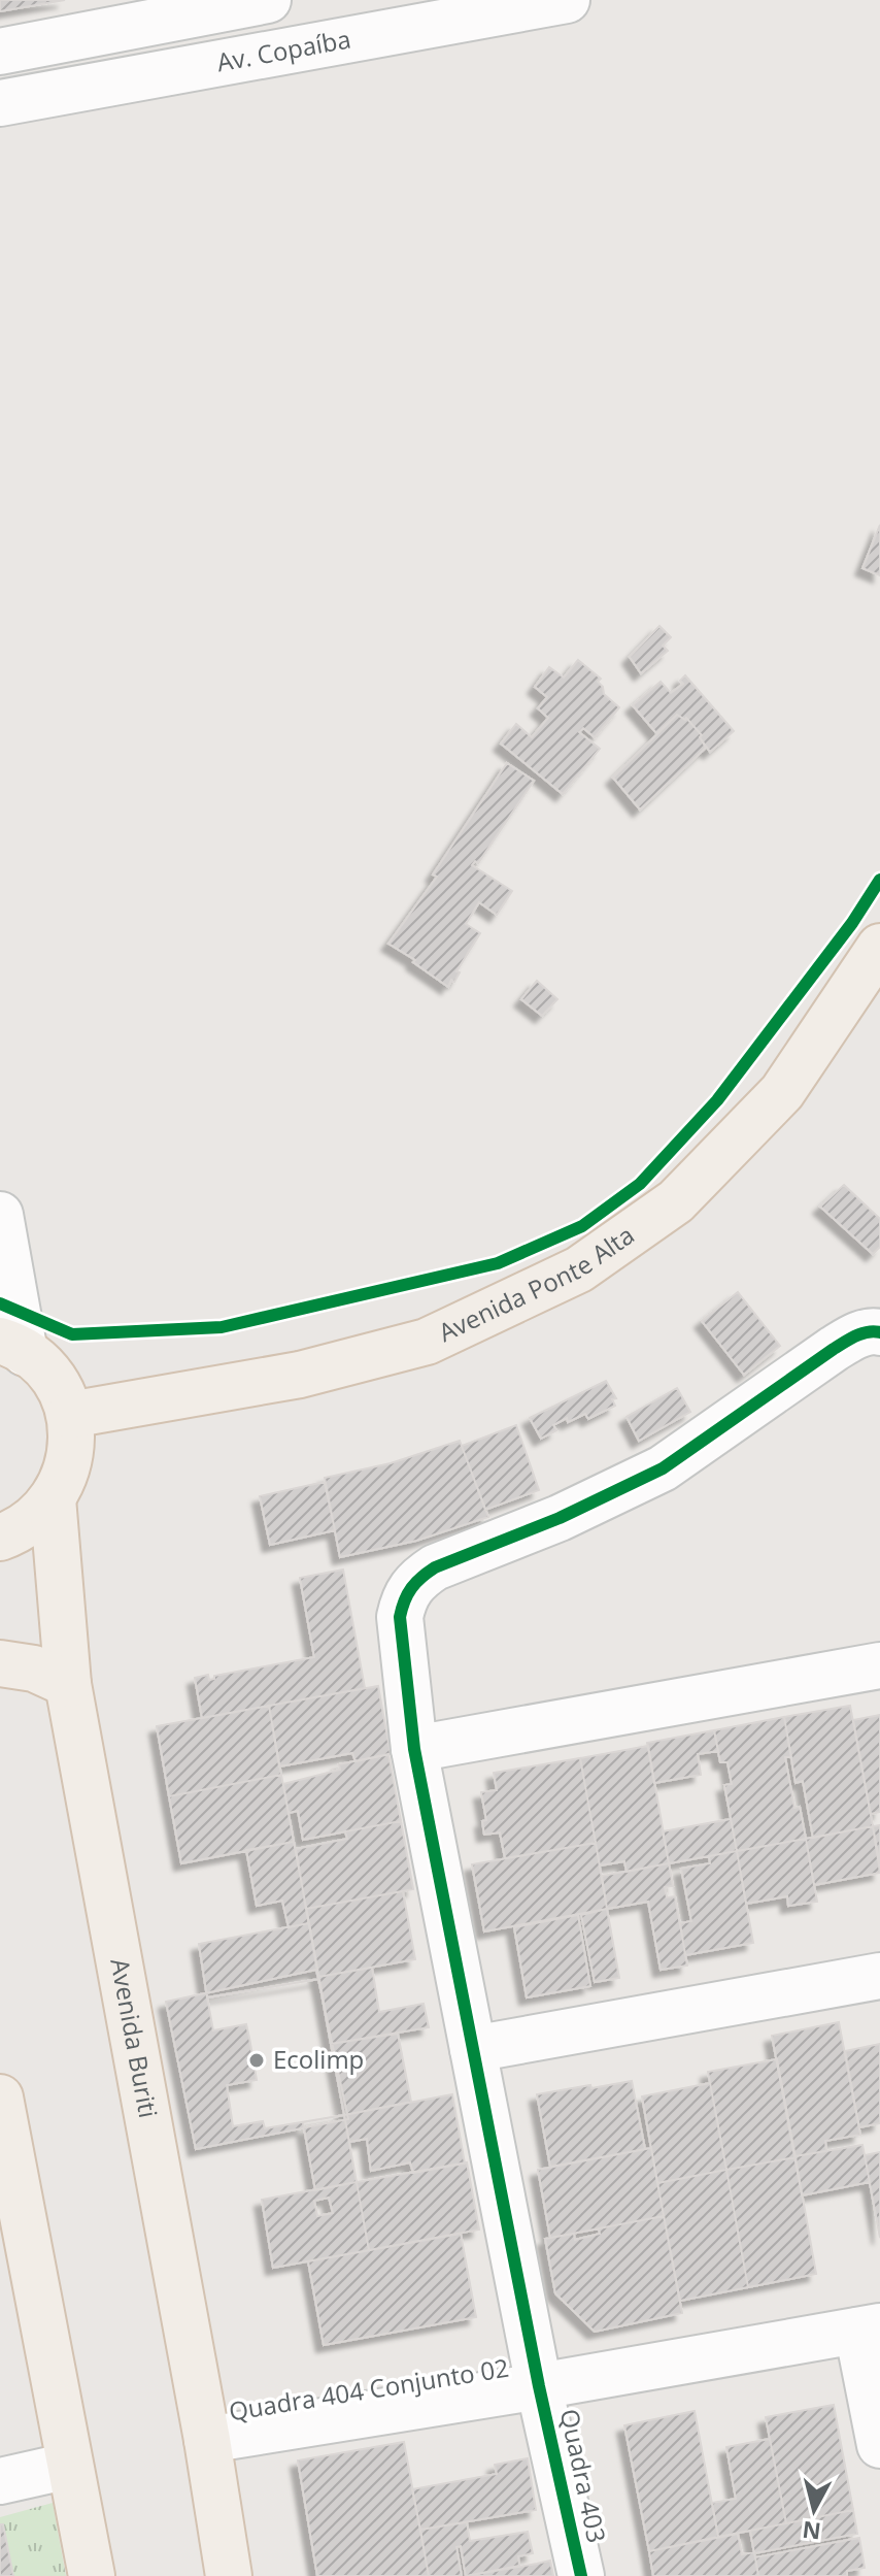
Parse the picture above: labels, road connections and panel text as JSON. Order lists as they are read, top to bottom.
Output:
{
  "streets": {
    "main road": ["Avenida Ponte Alta", "Avenida Buriti"],
    "street": ["Av. Copaíba", "Quadra 404 Conjunto 02", "Quadra 403"]
  },
  "crossings": [
    ["Avenida Ponte Alta", "Avenida Buriti"],
    ["Avenida Buriti", "Quadra 404 Conjunto 02"],
    ["Quadra 404 Conjunto 02", "Quadra 403"]
  ],
  "places": ["Ecolimp"],
  "north": "bottom"
}
